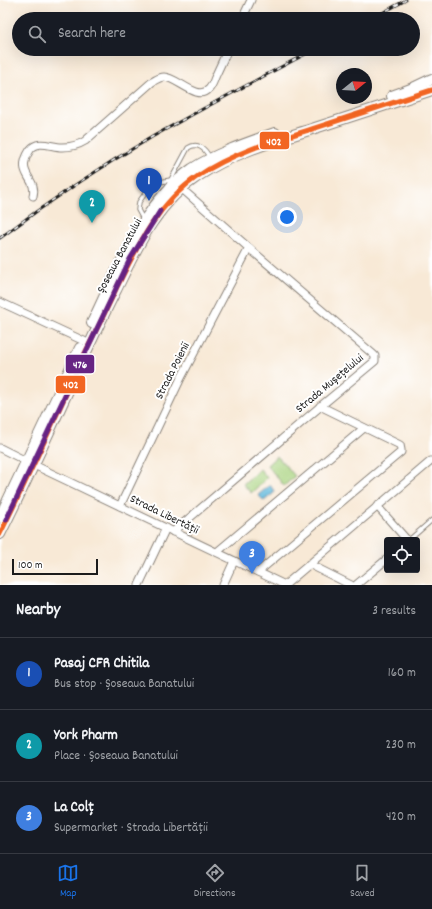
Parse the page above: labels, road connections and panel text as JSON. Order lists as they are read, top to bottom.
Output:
{
  "streets": {
    "main road": ["Șoseaua Banatului"],
    "street": ["Strada Poienii", "Strada Mușețelului", "Strada Libertății"]
  },
  "crossings": [
    ["Șoseaua Banatului", "Strada Mușețelului"],
    ["Șoseaua Banatului", "Strada Libertății"],
    ["Strada Poienii", "Strada Mușețelului"],
    ["Strada Poienii", "Strada Libertății"],
    ["Strada Mușețelului", "Strada Libertății"]
  ],
  "lines": ["transit line 402", "transit line 476"],
  "scale_bar": "100 m",
  "north": "right",
  "page": {
    "search": "Search here",
    "pins": ["1", "2", "3"],
    "scale": "100 m",
    "heading": ["Nearby", "3 results"],
    "list": [
      {
        "mark": "1",
        "name": "Pasaj CFR Chitila",
        "note": "Bus stop · Șoseaua Banatului",
        "value": "160 m"
      },
      {
        "mark": "2",
        "name": "York Pharm",
        "note": "Place · Șoseaua Banatului",
        "value": "230 m"
      },
      {
        "mark": "3",
        "name": "La Colț",
        "note": "Supermarket · Strada Libertății",
        "value": "420 m"
      }
    ],
    "nav": ["Map", "Directions", "Saved"]
  }
}
